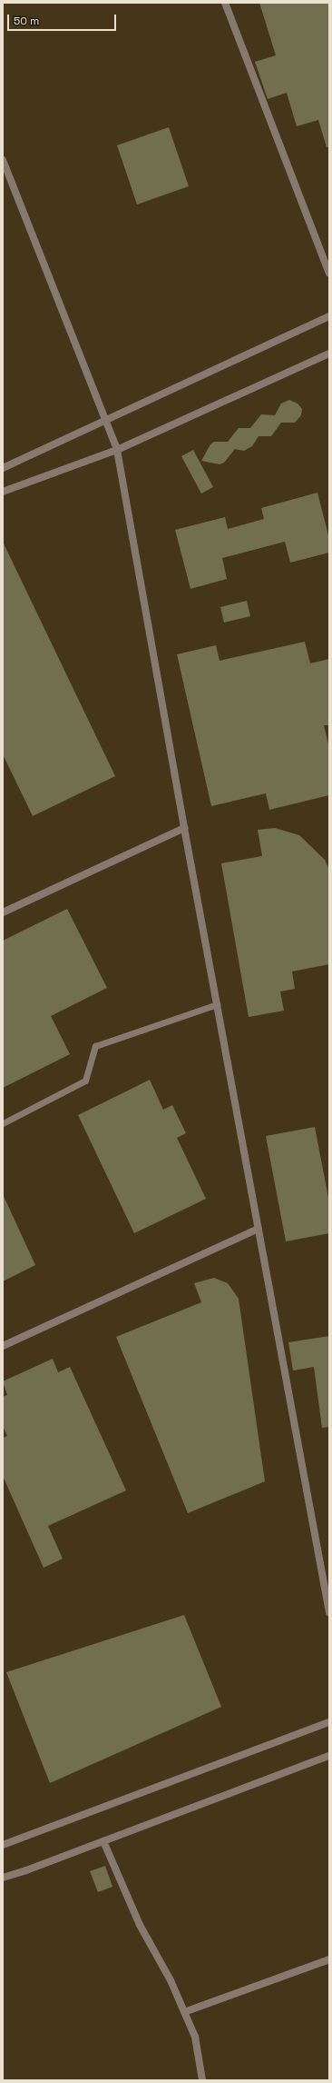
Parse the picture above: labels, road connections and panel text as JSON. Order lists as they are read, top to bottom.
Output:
{
  "scale_bar": "50 m"
}
